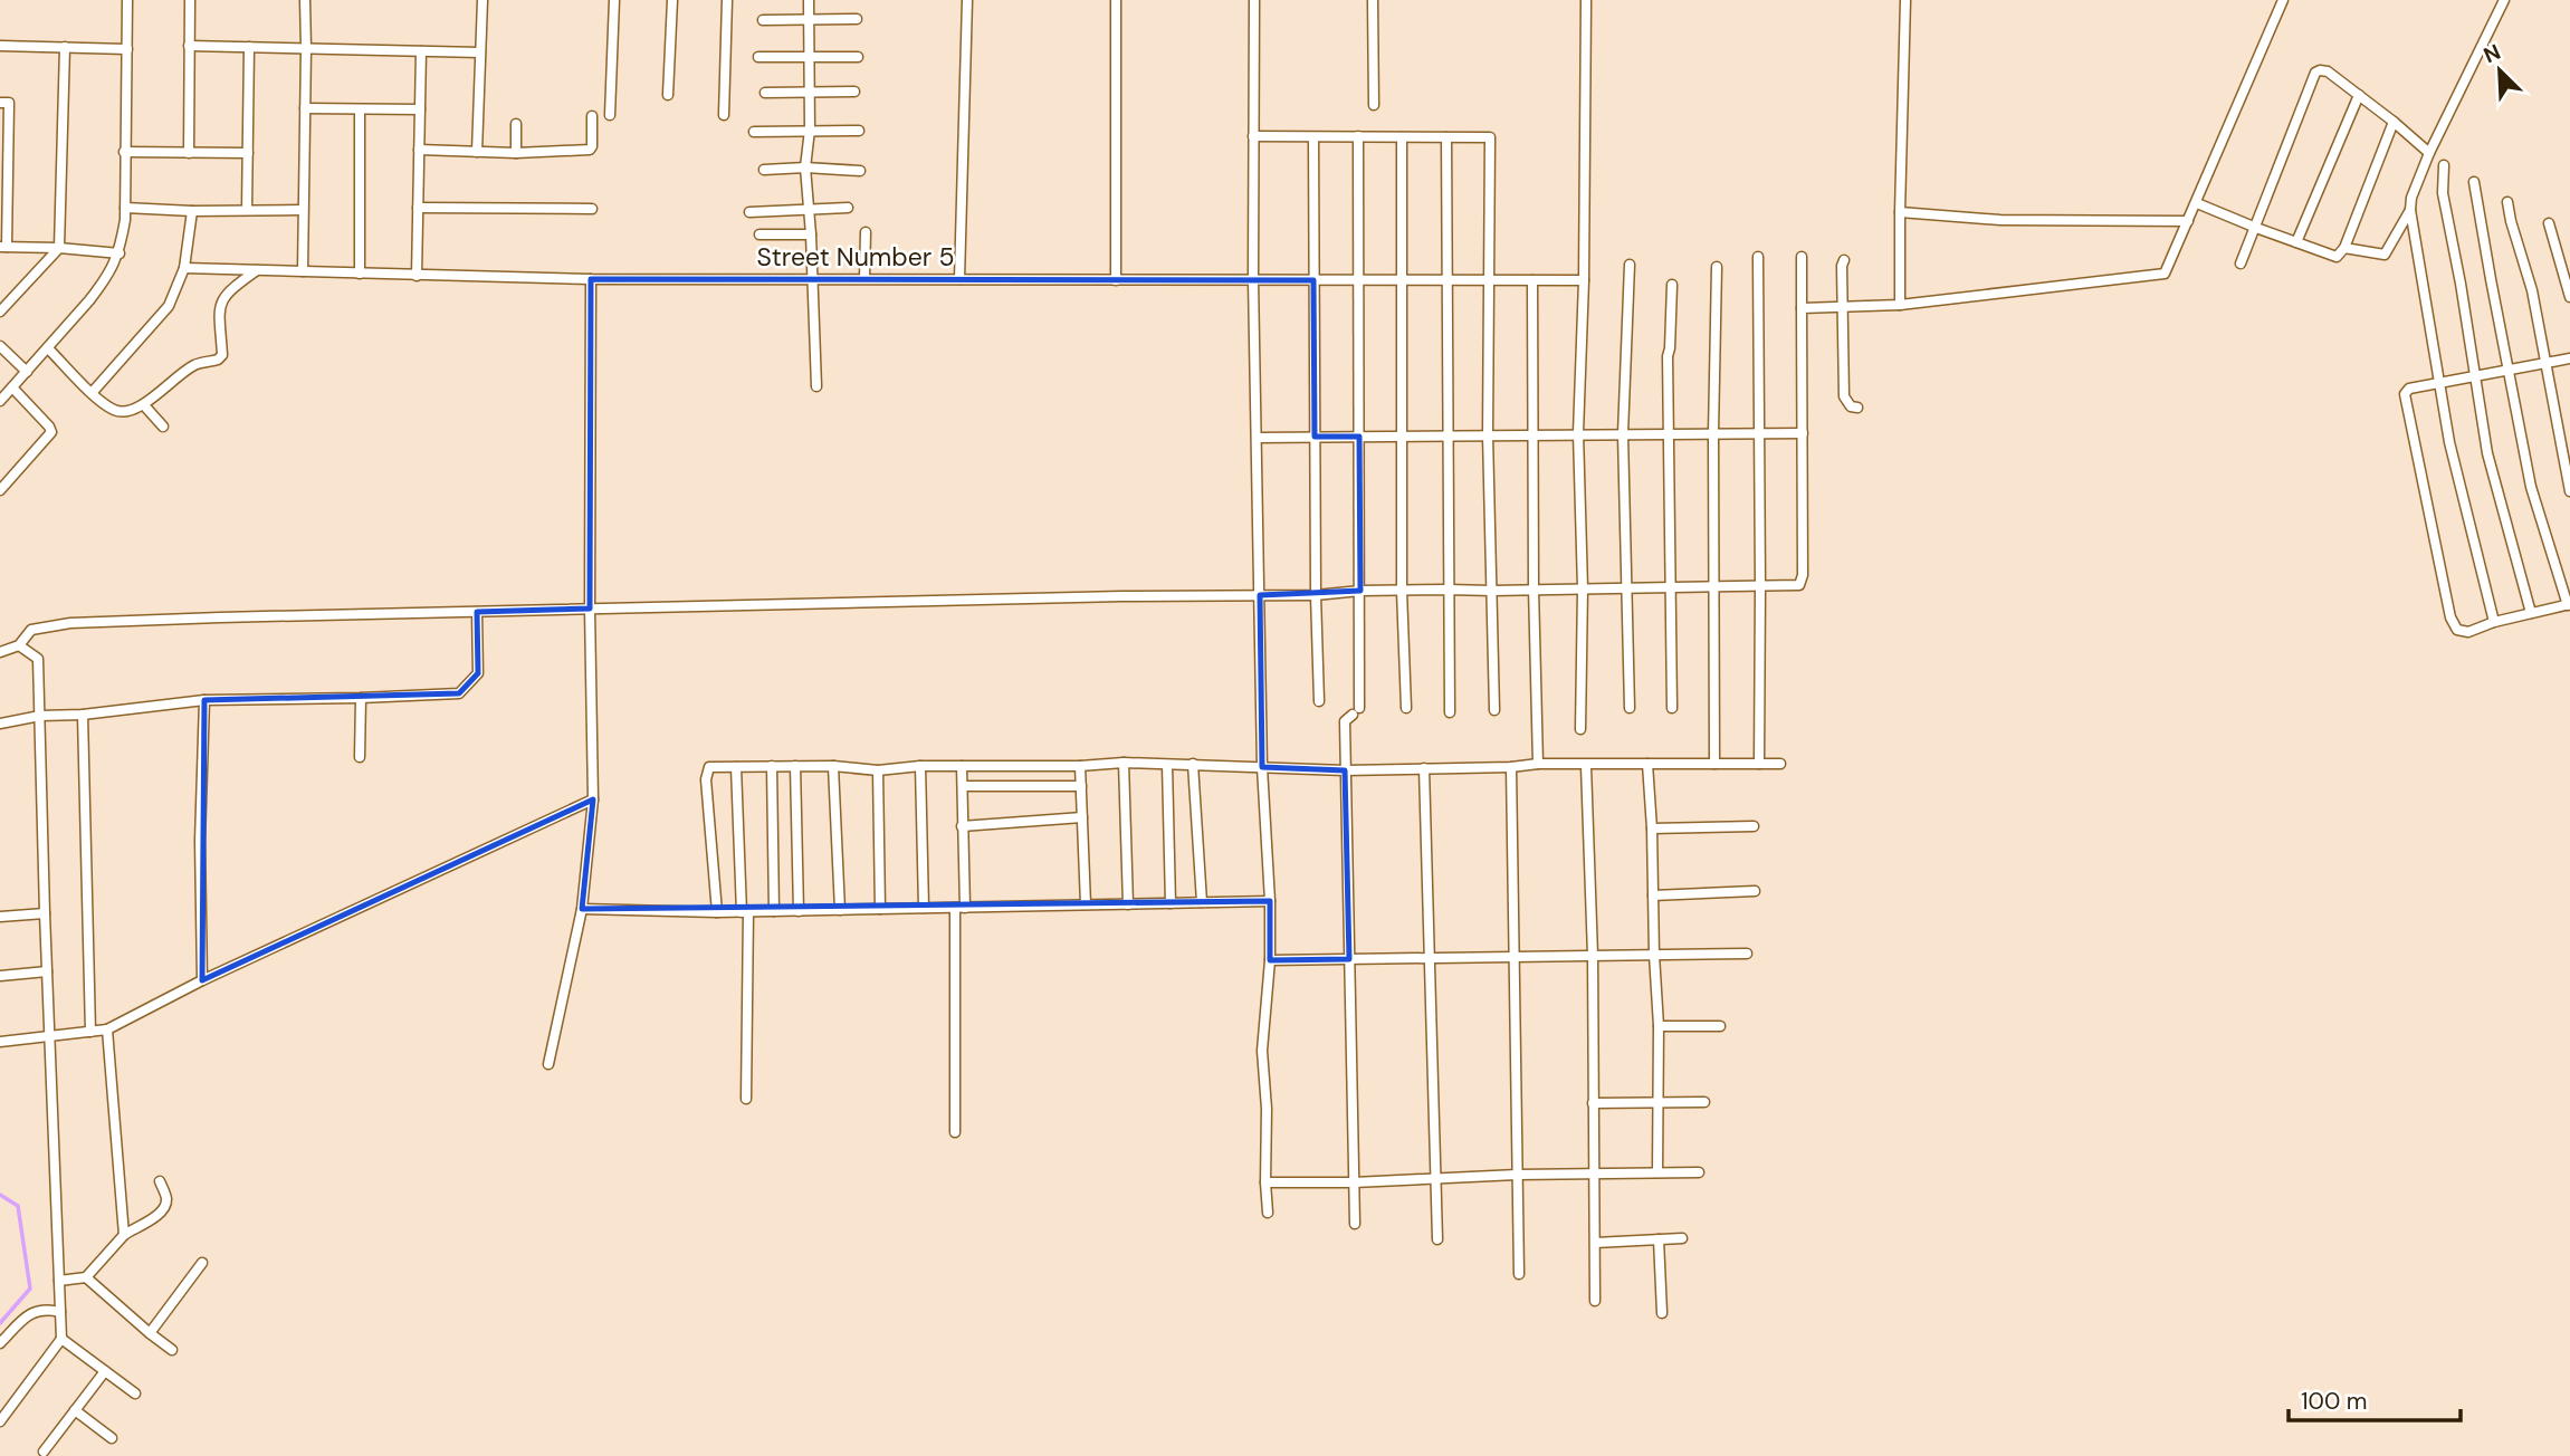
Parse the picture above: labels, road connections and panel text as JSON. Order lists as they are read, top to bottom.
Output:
{
  "streets": {
    "street": ["Street Number 5"]
  },
  "scale_bar": "100 m",
  "north": "top left"
}
